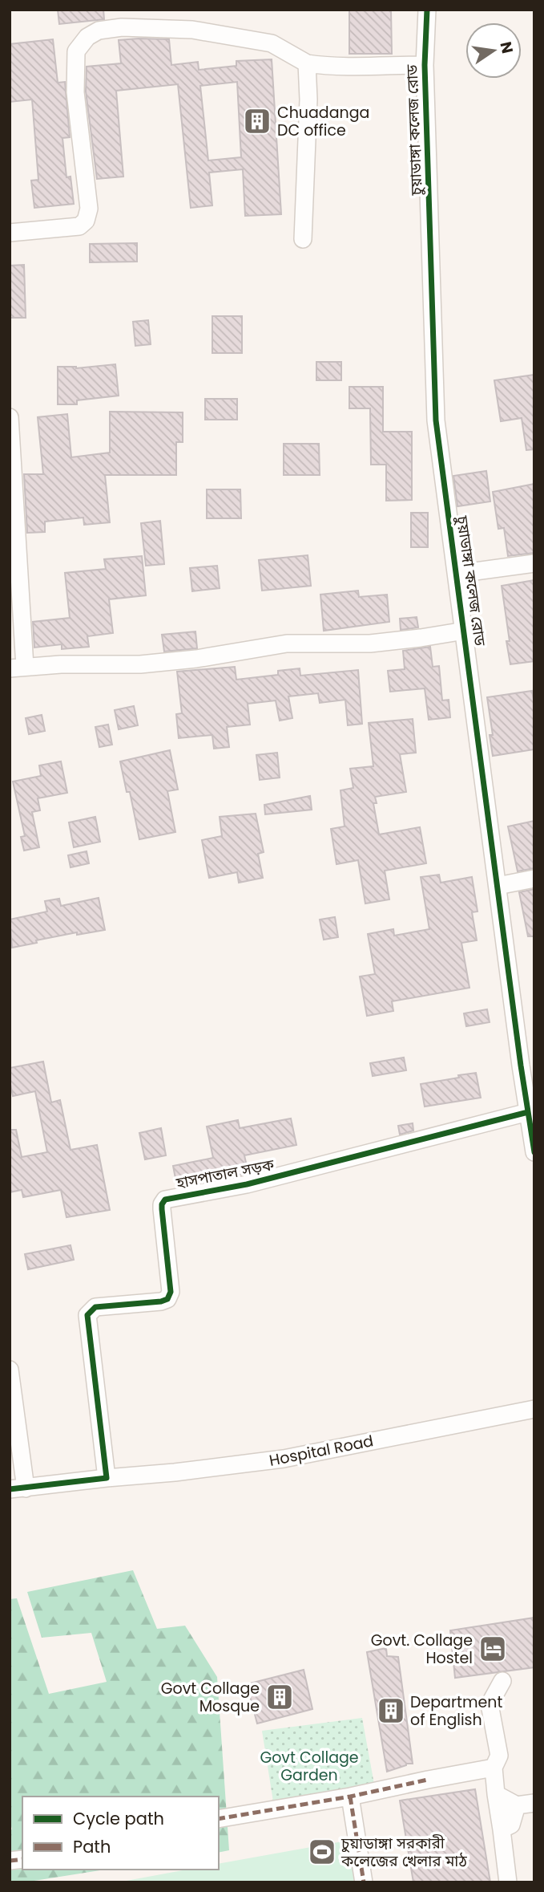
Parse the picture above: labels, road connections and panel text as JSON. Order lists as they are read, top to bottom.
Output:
{
  "streets": {
    "street": ["চুয়াডাঙ্গা কলেজ রোড", "হাসপাতাল সড়ক", "Hospital Road"]
  },
  "crossings": [
    ["চুয়াডাঙ্গা কলেজ রোড", "হাসপাতাল সড়ক"],
    ["হাসপাতাল সড়ক", "Hospital Road"]
  ],
  "parks": ["Govt Collage Garden"],
  "places": {
    "building": ["Chuadanga DC office", "Govt Collage Mosque", "Department of English"],
    "hotel": ["Govt. Collage Hostel"],
    "sports": ["চুয়াডাঙ্গা সরকারী কলেজের খেলার মাঠ"]
  },
  "legend": ["Cycle path", "Path"],
  "north": "right"
}
